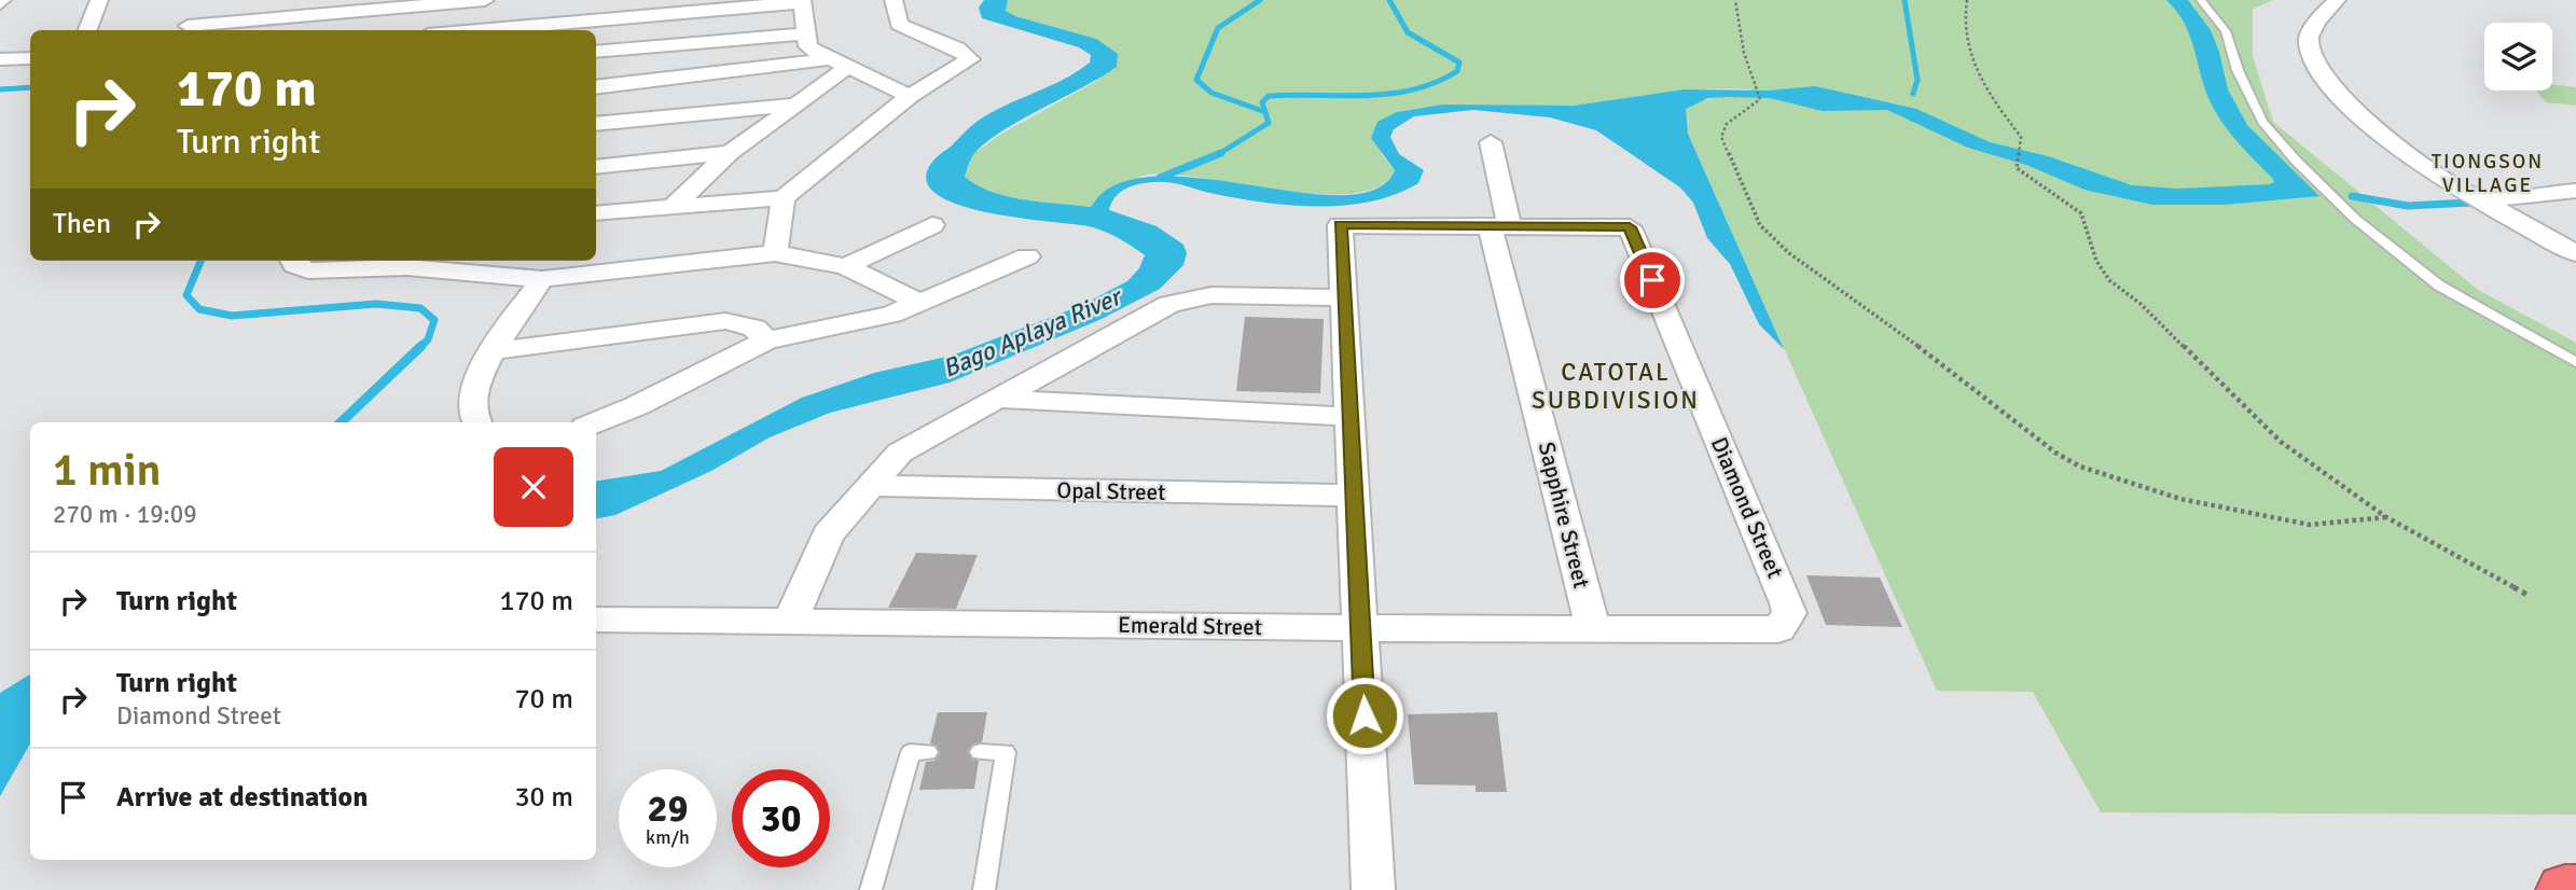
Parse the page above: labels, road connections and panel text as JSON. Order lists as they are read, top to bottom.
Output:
{
  "streets": {
    "street": [
      "Opal Street",
      "Diamond Street",
      "Sapphire Street",
      "Emerald Street"
    ]
  },
  "crossings": [
    ["Diamond Street", "Sapphire Street"],
    ["Diamond Street", "Emerald Street"],
    ["Sapphire Street", "Emerald Street"]
  ],
  "districts": ["TIONGSON VILLAGE", "CATOTAL SUBDIVISION"],
  "water": ["Bago Aplaya River"],
  "page": {
    "turn": ["170 m", "Turn right"],
    "then": "Then",
    "heading": ["1 min", "270 m · 19:09"],
    "list": [
      {
        "name": "Turn right",
        "value": "170 m"
      },
      {
        "name": "Turn right",
        "note": "Diamond Street",
        "value": "70 m"
      },
      {
        "name": "Arrive at destination",
        "value": "30 m"
      }
    ],
    "speed": "29 km/h",
    "limit": "30"
  }
}
